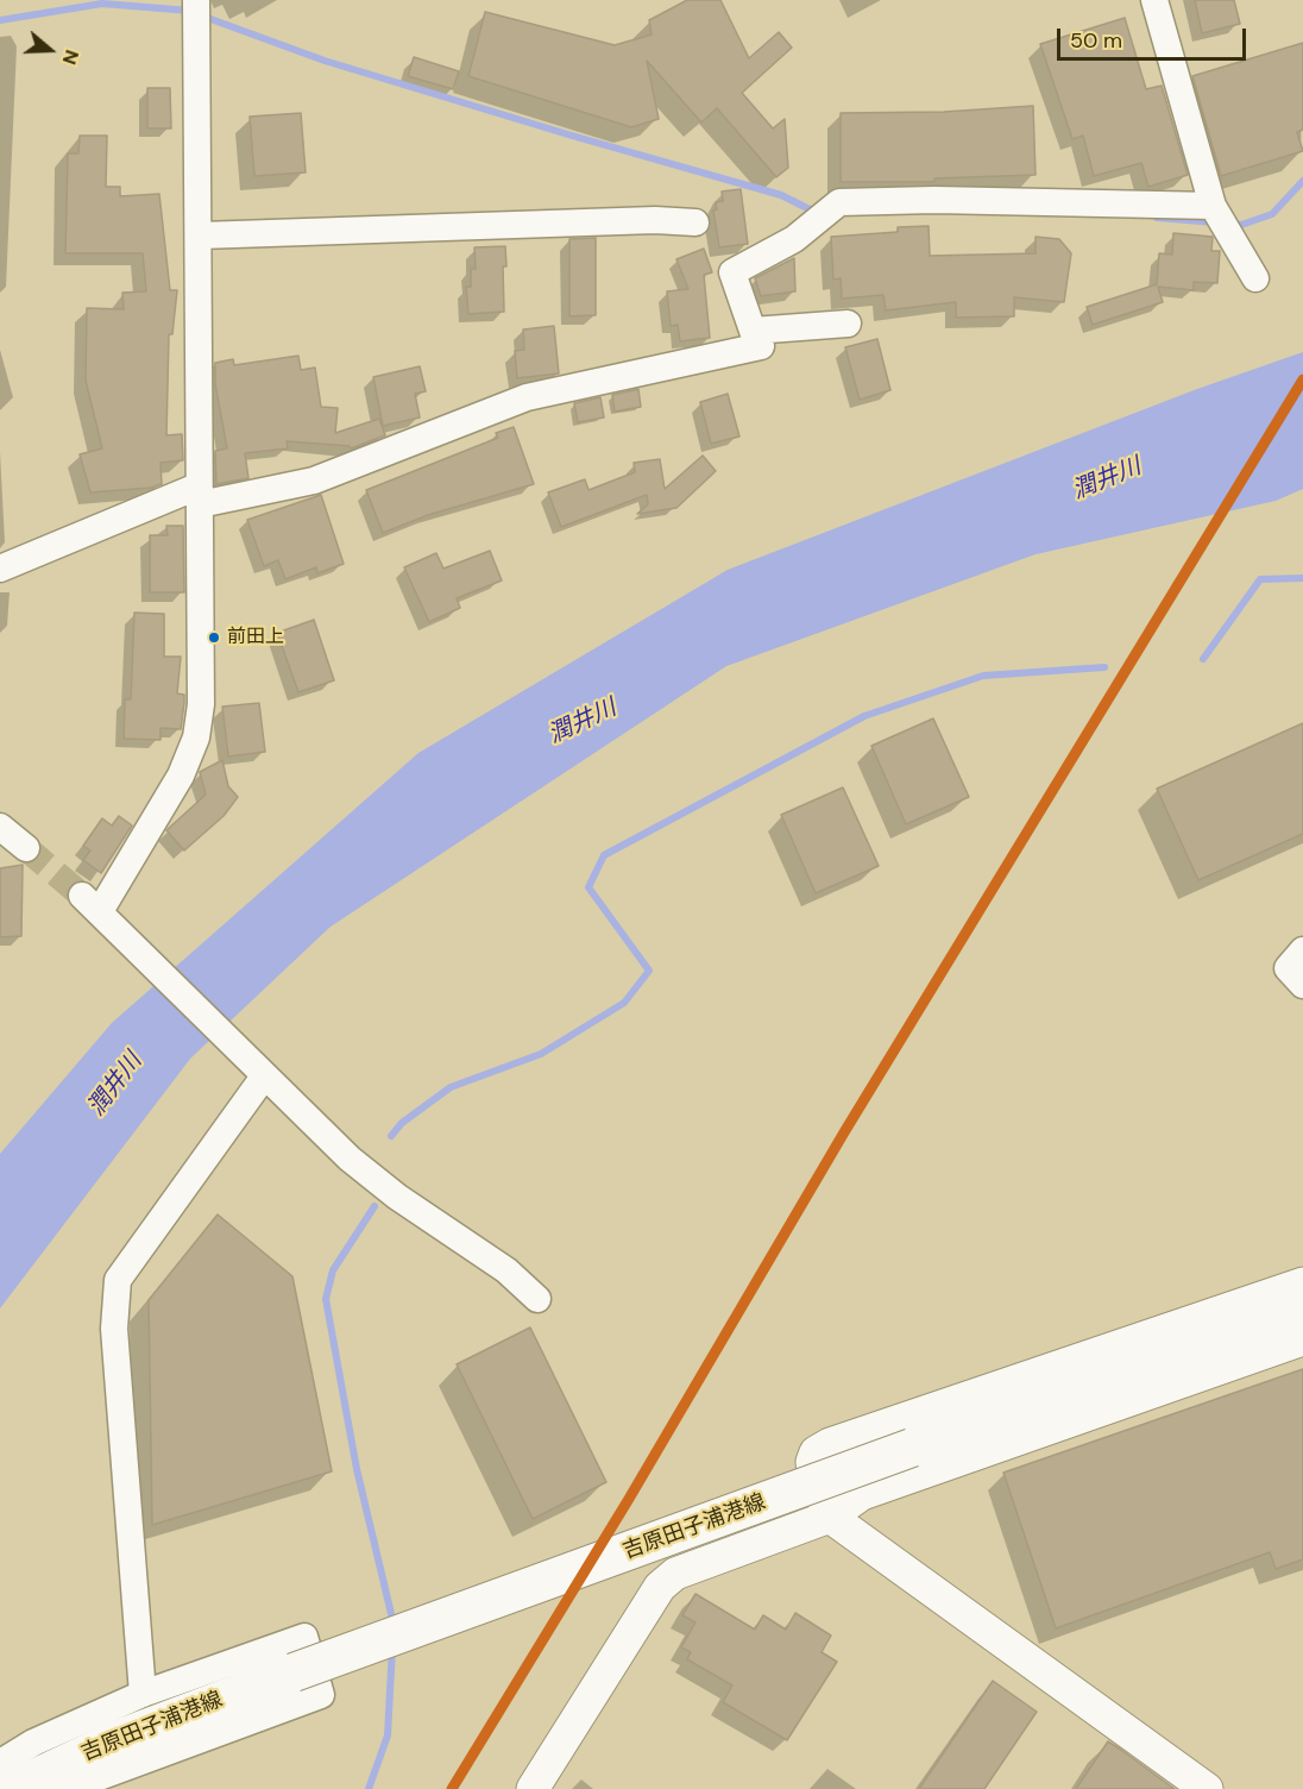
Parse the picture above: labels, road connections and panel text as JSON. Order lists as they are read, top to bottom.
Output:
{
  "streets": {
    "main road": ["吉原田子浦港線"]
  },
  "water": ["潤井川"],
  "places": ["前田上"],
  "scale_bar": "50 m",
  "north": "right"
}
